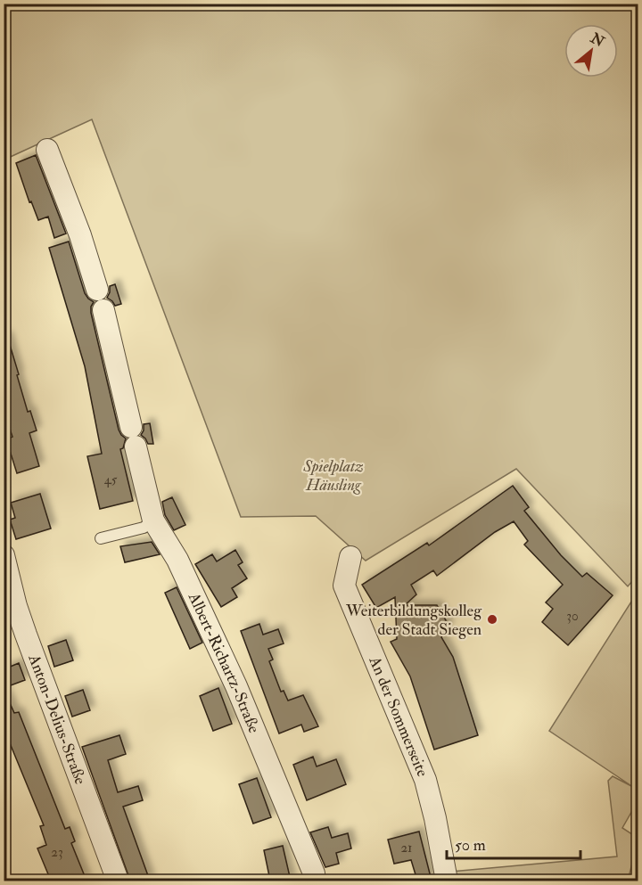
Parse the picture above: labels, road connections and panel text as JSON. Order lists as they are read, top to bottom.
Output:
{
  "streets": {
    "street": ["Albert-Richartz-Straße", "An der Sommerseite", "Anton-Delius-Straße"]
  },
  "parks": ["Spielplatz Häusling"],
  "places": ["Weiterbildungskolleg der Stadt Siegen"],
  "house_numbers": [
    "45",
    "30",
    "21",
    "23"
  ],
  "scale_bar": "50 m",
  "north": "top right"
}
